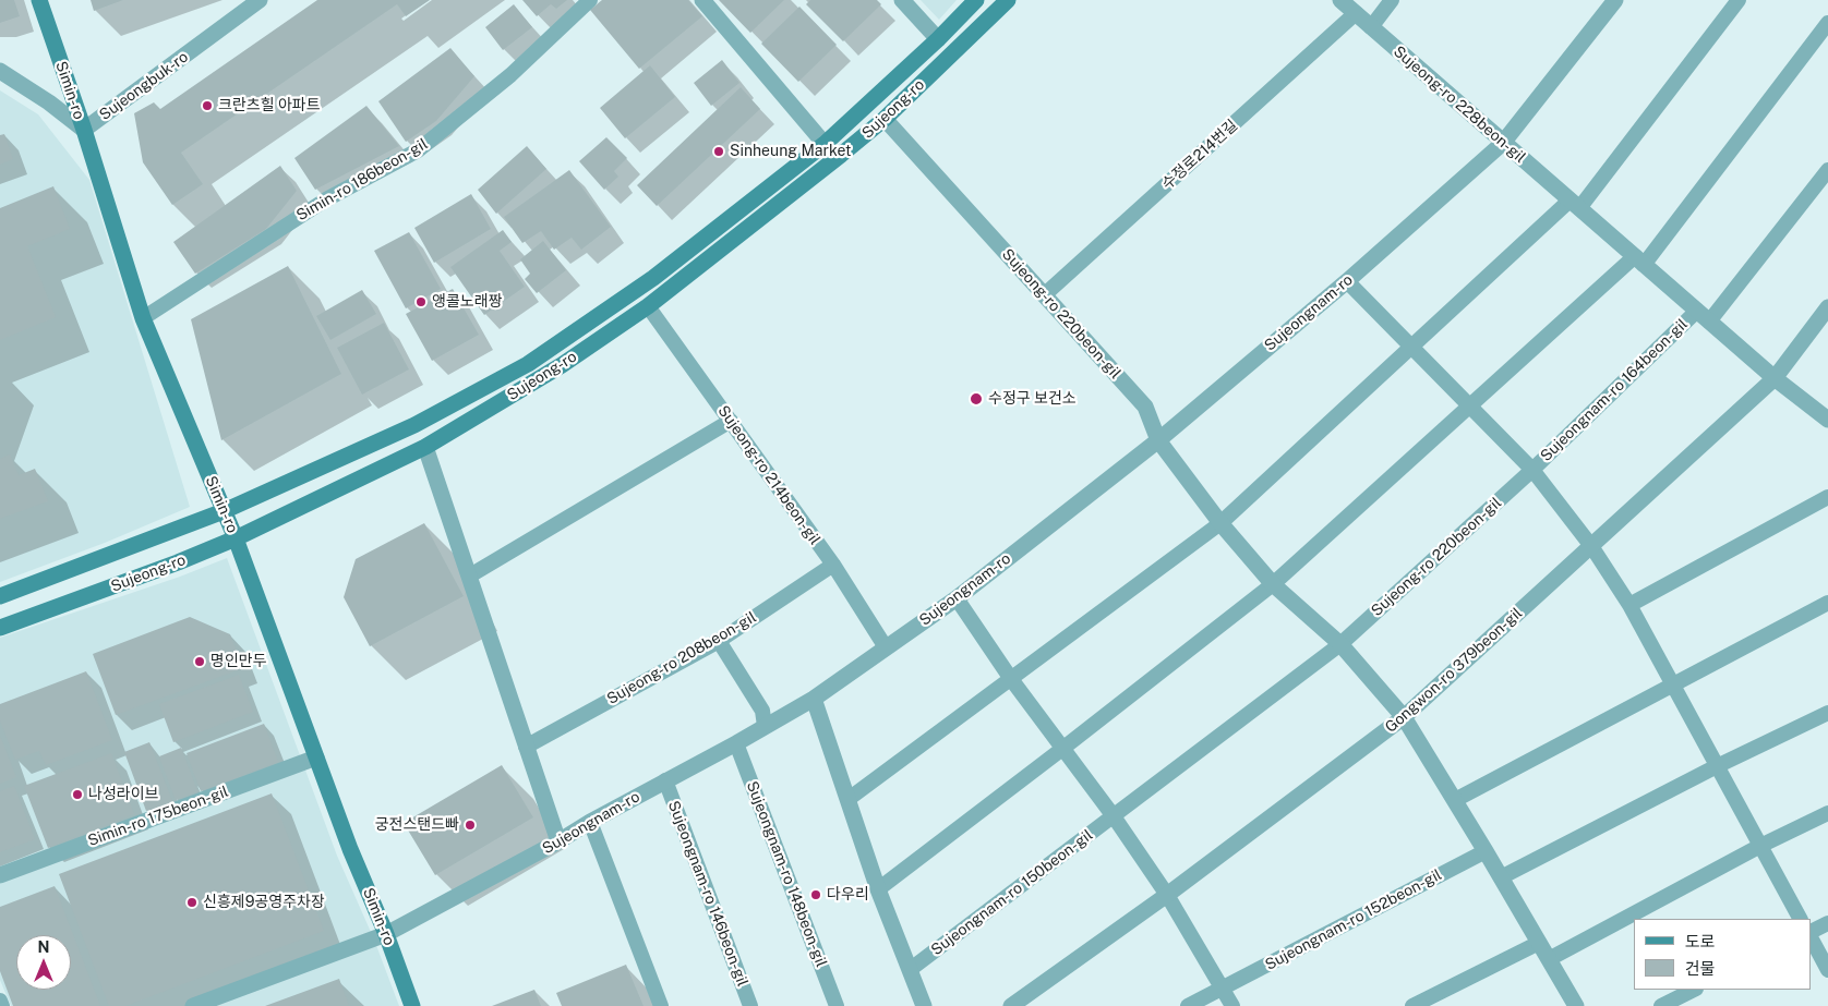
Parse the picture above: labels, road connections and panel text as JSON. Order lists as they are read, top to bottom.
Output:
{
  "streets": {
    "main road": ["Simin-ro", "Sujeong-ro"],
    "street": [
      "Sujeongbuk-ro",
      "Sujeong-ro 228beon-gil",
      "Sujeongnam-ro",
      "Sujeong-ro 220beon-gil",
      "Gongwon-ro 379beon-gil",
      "Simin-ro 175beon-gil"
    ],
    "lane": [
      "수정로214번길",
      "Simin-ro 186beon-gil",
      "Sujeongnam-ro 164beon-gil",
      "Sujeong-ro 214beon-gil",
      "Sujeong-ro 208beon-gil",
      "Sujeongnam-ro 148beon-gil",
      "Sujeongnam-ro 150beon-gil",
      "Sujeongnam-ro 146beon-gil",
      "Sujeongnam-ro 152beon-gil"
    ]
  },
  "crossings": [
    ["Sujeongbuk-ro", "Simin-ro"],
    ["Simin-ro", "Sujeong-ro"],
    ["Simin-ro", "Simin-ro 186beon-gil"],
    ["Simin-ro", "Sujeongnam-ro"],
    ["Simin-ro", "Simin-ro 175beon-gil"],
    ["Sujeong-ro 228beon-gil", "수정로214번길"],
    ["Sujeong-ro 228beon-gil", "Sujeongnam-ro"],
    ["Sujeong-ro 228beon-gil", "Sujeongnam-ro 164beon-gil"],
    ["Sujeong-ro 228beon-gil", "Gongwon-ro 379beon-gil"],
    ["Sujeong-ro", "Sujeong-ro 220beon-gil"],
    ["Sujeong-ro", "Sujeong-ro 214beon-gil"],
    ["수정로214번길", "Sujeong-ro 220beon-gil"],
    ["Sujeongnam-ro", "Sujeong-ro 220beon-gil"],
    ["Sujeongnam-ro", "Sujeongnam-ro 164beon-gil"],
    ["Sujeongnam-ro", "Sujeong-ro 214beon-gil"],
    ["Sujeongnam-ro", "Sujeongnam-ro 148beon-gil"],
    ["Sujeongnam-ro", "Sujeongnam-ro 146beon-gil"],
    ["Sujeong-ro 220beon-gil", "Sujeongnam-ro 164beon-gil"],
    ["Sujeong-ro 220beon-gil", "Gongwon-ro 379beon-gil"],
    ["Sujeong-ro 220beon-gil", "Sujeongnam-ro 152beon-gil"],
    ["Sujeongnam-ro 164beon-gil", "Gongwon-ro 379beon-gil"],
    ["Sujeong-ro 214beon-gil", "Sujeong-ro 208beon-gil"]
  ],
  "places": [
    "크란츠힐 아파트",
    "Sinheung Market",
    "앵콜노래짱",
    "수정구 보건소",
    "명인만두",
    "나성라이브",
    "궁전스탠드빠",
    "다우리",
    "신흥제9공영주차장"
  ],
  "legend": ["도로", "건물"],
  "north": "top"
}
